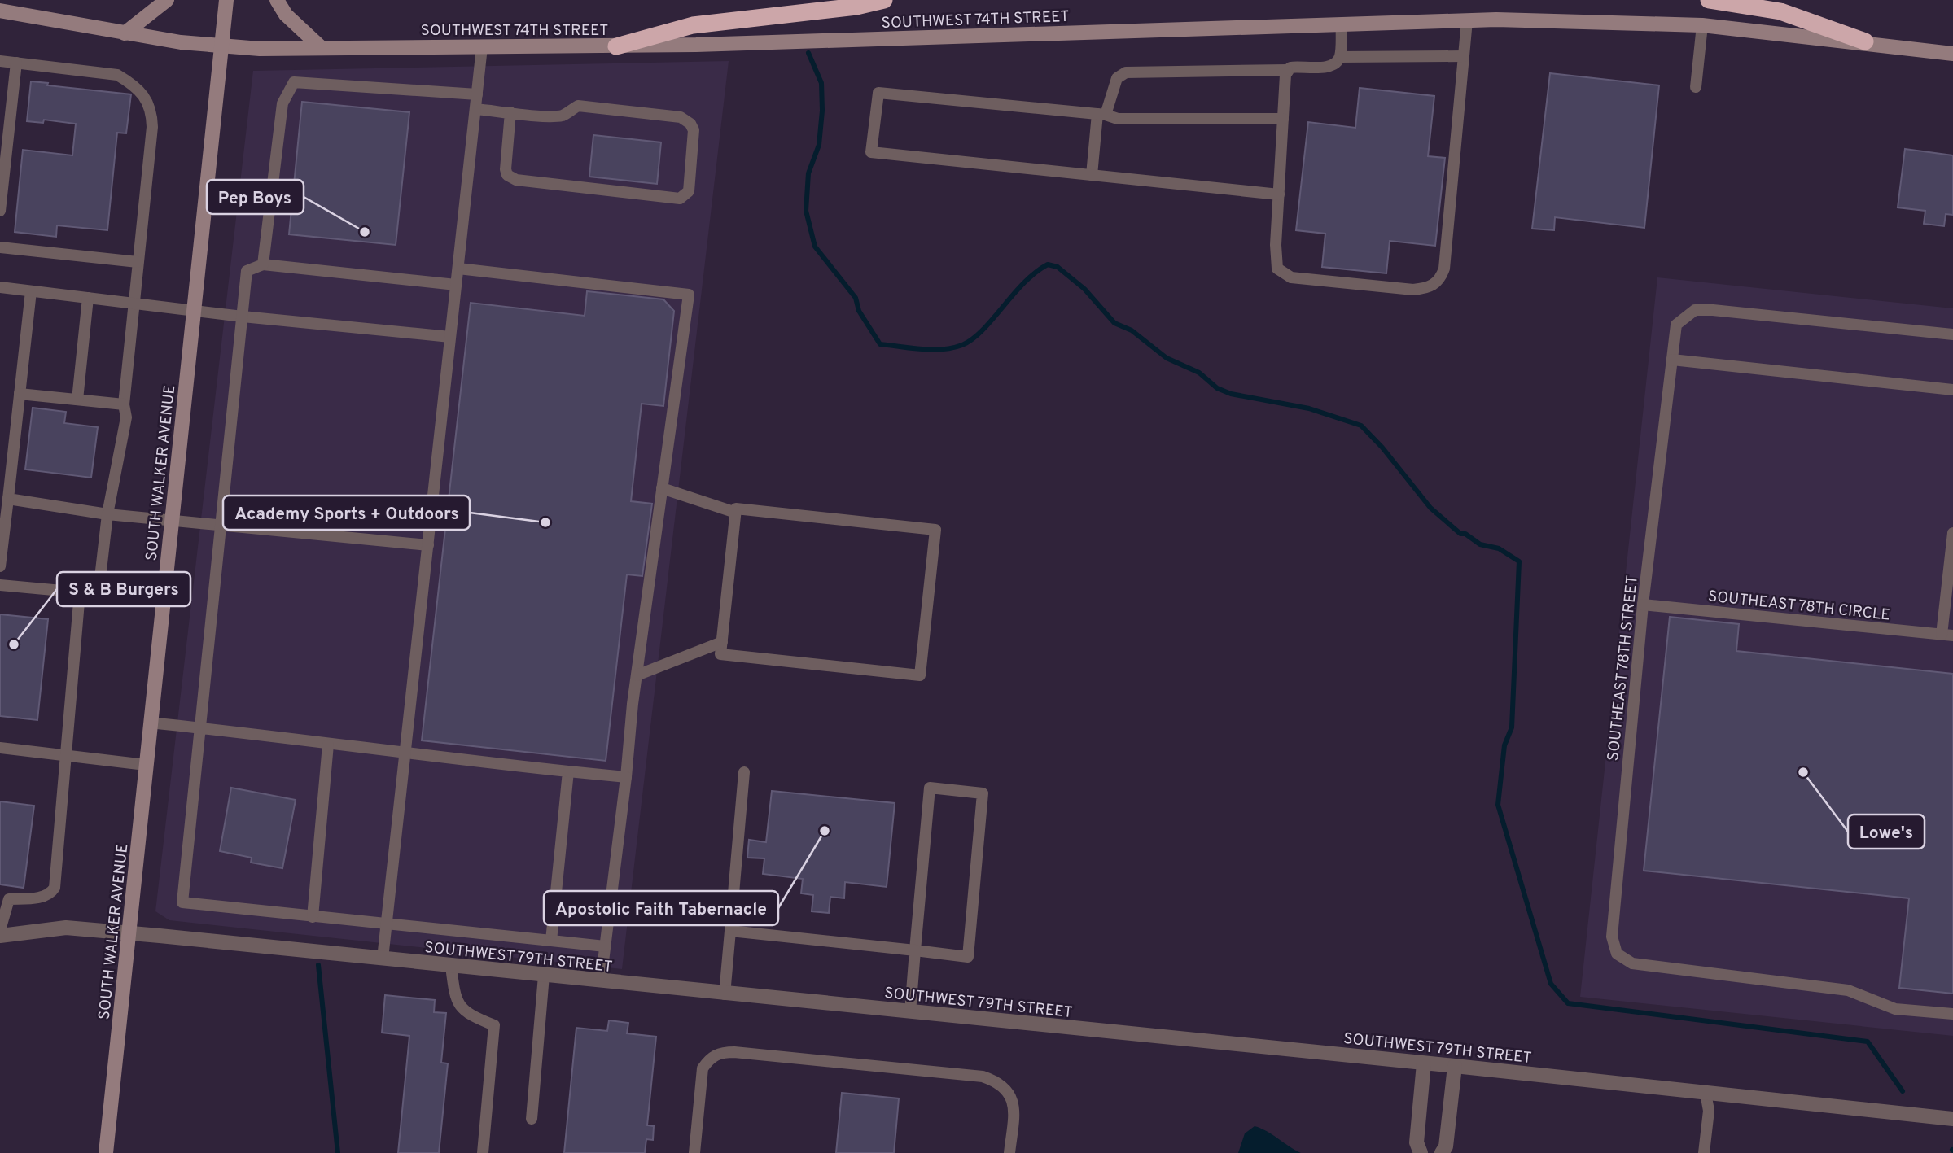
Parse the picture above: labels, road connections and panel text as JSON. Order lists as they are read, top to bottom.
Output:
{
  "streets": {
    "main road": ["SOUTHWEST 74TH STREET", "SOUTH WALKER AVENUE"],
    "street": ["SOUTHWEST 79TH STREET"],
    "lane": ["SOUTHEAST 78TH CIRCLE", "SOUTHEAST 78TH STREET"]
  },
  "crossings": [
    ["SOUTHWEST 74TH STREET", "SOUTH WALKER AVENUE"],
    ["SOUTH WALKER AVENUE", "SOUTHWEST 79TH STREET"],
    ["SOUTHEAST 78TH CIRCLE", "SOUTHEAST 78TH STREET"]
  ],
  "places": [
    "Pep Boys",
    "Academy Sports + Outdoors",
    "S & B Burgers",
    "Lowe's",
    "Apostolic Faith Tabernacle"
  ]
}
